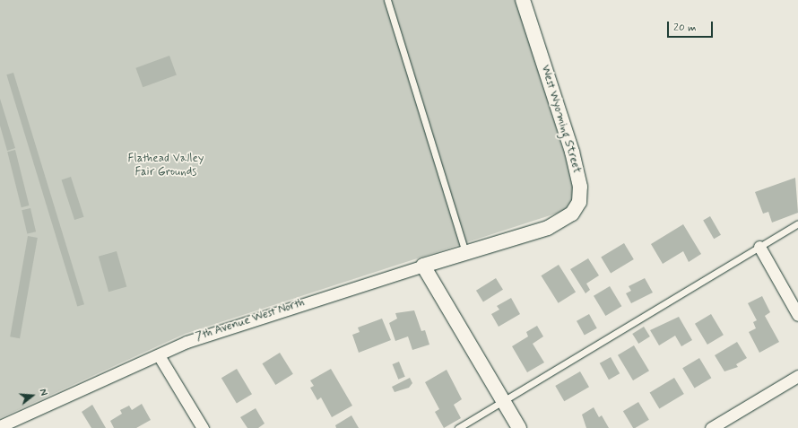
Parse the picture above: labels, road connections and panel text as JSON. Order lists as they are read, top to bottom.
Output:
{
  "streets": {
    "street": ["West Wyoming Street", "7th Avenue West North"]
  },
  "crossings": [
    ["West Wyoming Street", "7th Avenue West North"]
  ],
  "parks": ["Flathead Valley Fair Grounds"],
  "scale_bar": "20 m",
  "north": "right"
}
